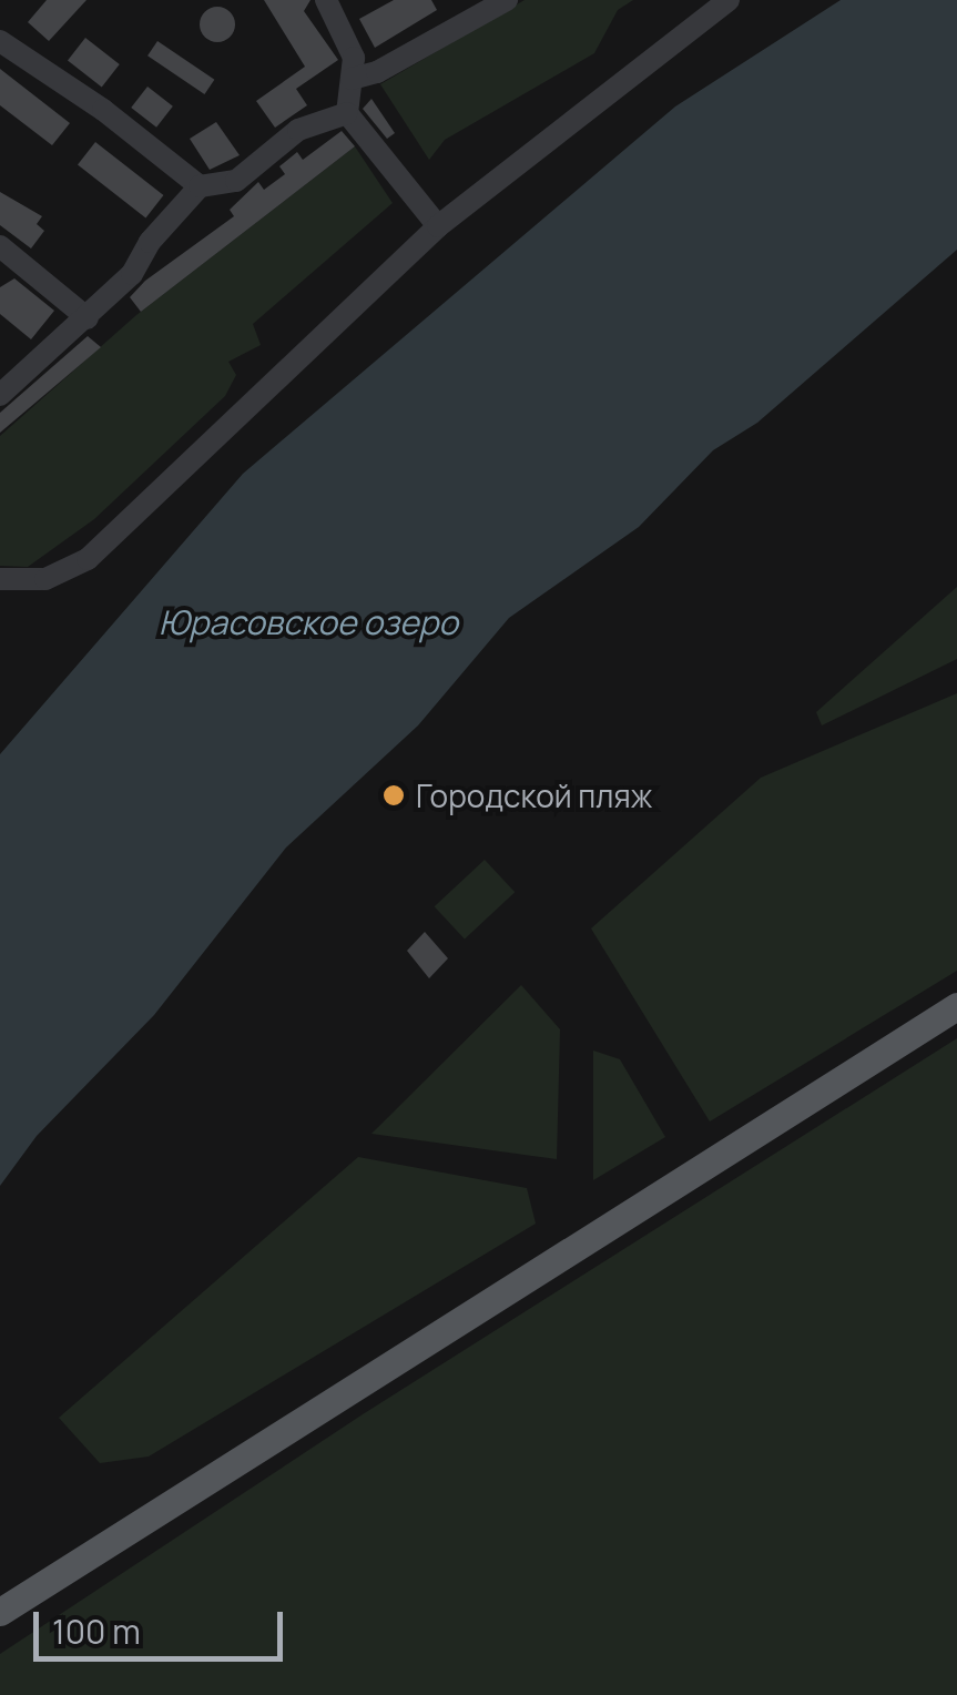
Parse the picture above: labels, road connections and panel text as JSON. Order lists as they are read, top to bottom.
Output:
{
  "water": ["Юрасовское озеро"],
  "places": ["Городской пляж"],
  "scale_bar": "100 m"
}
